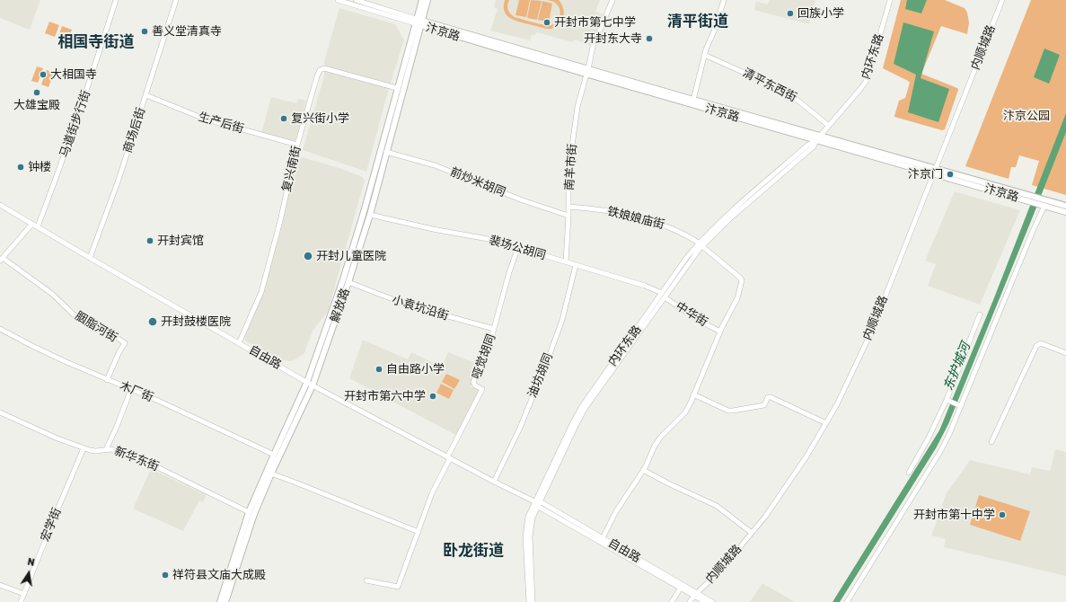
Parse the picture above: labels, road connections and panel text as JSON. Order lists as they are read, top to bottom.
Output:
{
  "streets": {
    "main road": ["汴京路", "解放路"],
    "street": [
      "内顺城路",
      "内环东路",
      "清平东西街",
      "生产后街",
      "马道街步行街",
      "商场后街",
      "南羊市街",
      "复兴南街",
      "前炒米胡同",
      "铁娘娘庙街",
      "裴场公胡同",
      "小袁坑沿街",
      "中华街",
      "胭脂河街",
      "哑觉胡同",
      "自由路",
      "油坊胡同",
      "木厂街",
      "新华东街",
      "宏学街"
    ]
  },
  "crossings": [
    ["汴京路", "内顺城路"],
    ["汴京路", "内环东路"],
    ["汴京路", "南羊市街"],
    ["汴京路", "解放路"],
    ["内顺城路", "自由路"],
    ["内环东路", "清平东西街"],
    ["内环东路", "铁娘娘庙街"],
    ["内环东路", "裴场公胡同"],
    ["内环东路", "中华街"],
    ["内环东路", "自由路"],
    ["生产后街", "商场后街"],
    ["生产后街", "复兴南街"],
    ["马道街步行街", "自由路"],
    ["商场后街", "自由路"],
    ["南羊市街", "前炒米胡同"],
    ["南羊市街", "铁娘娘庙街"],
    ["南羊市街", "裴场公胡同"],
    ["复兴南街", "解放路"],
    ["复兴南街", "自由路"],
    ["前炒米胡同", "解放路"],
    ["铁娘娘庙街", "中华街"],
    ["裴场公胡同", "解放路"],
    ["裴场公胡同", "中华街"],
    ["裴场公胡同", "哑觉胡同"],
    ["裴场公胡同", "油坊胡同"],
    ["解放路", "小袁坑沿街"],
    ["解放路", "自由路"],
    ["解放路", "木厂街"],
    ["解放路", "新华东街"],
    ["小袁坑沿街", "哑觉胡同"],
    ["胭脂河街", "木厂街"],
    ["哑觉胡同", "自由路"],
    ["自由路", "油坊胡同"],
    ["新华东街", "宏学街"]
  ],
  "districts": ["清平街道", "相国寺街道", "卧龙街道"],
  "water": ["东护城河"],
  "parks": ["汴京公园"],
  "places": [
    "回族小学",
    "开封市第七中学",
    "善义堂清真寺",
    "开封东大寺",
    "大相国寺",
    "大雄宝殿",
    "复兴街小学",
    "钟楼",
    "汴京门",
    "开封宾馆",
    "开封儿童医院",
    "开封鼓楼医院",
    "自由路小学",
    "开封市第六中学",
    "开封市第十中学",
    "祥符县文庙大成殿"
  ],
  "north": "top"
}
